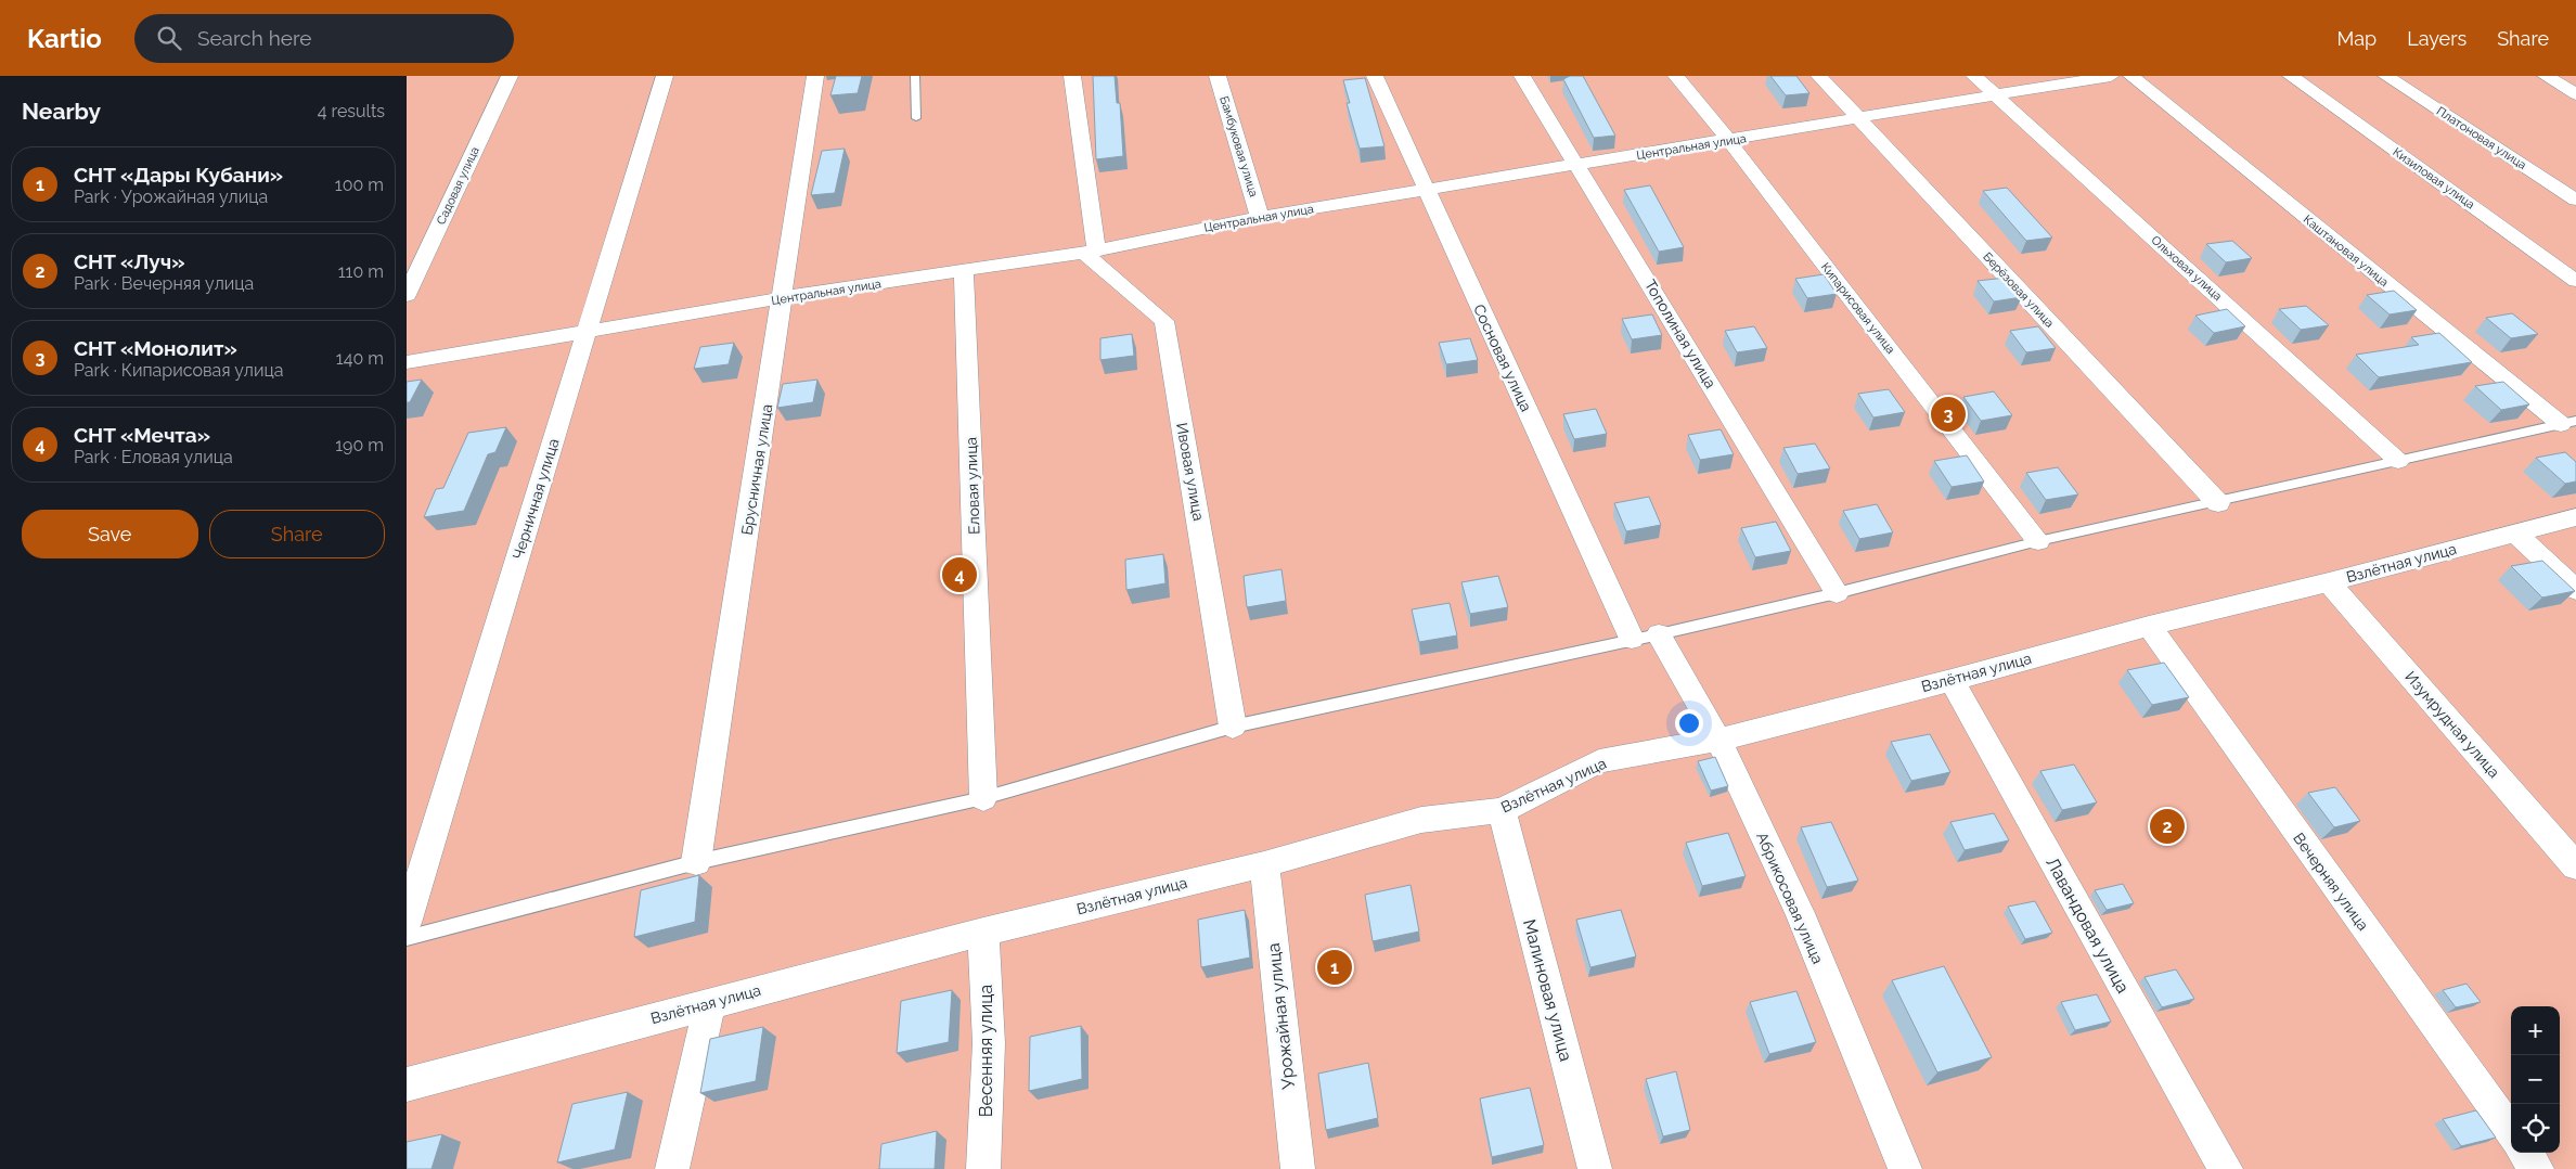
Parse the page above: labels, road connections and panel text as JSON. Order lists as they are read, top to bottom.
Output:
{
  "streets": {
    "street": [
      "Платоновая улица",
      "Бамбуковая улица",
      "Центральная улица",
      "Кизиловая улица",
      "Садовая улица",
      "Каштановая улица",
      "Ольховая улица",
      "Берёзовая улица",
      "Кипарисовая улица",
      "Тополиная улица",
      "Сосновая улица",
      "Брусничная улица",
      "Ивовая улица",
      "Еловая улица",
      "Черничная улица",
      "Взлётная улица",
      "Изумрудная улица",
      "Вечерняя улица",
      "Абрикосовая улица",
      "Лавандовая улица",
      "Малиновая улица",
      "Урожайная улица",
      "Весенняя улица"
    ]
  },
  "crossings": [
    ["Бамбуковая улица", "Центральная улица"],
    ["Центральная улица", "Ольховая улица"],
    ["Центральная улица", "Берёзовая улица"],
    ["Центральная улица", "Кипарисовая улица"],
    ["Центральная улица", "Тополиная улица"],
    ["Центральная улица", "Сосновая улица"],
    ["Центральная улица", "Брусничная улица"],
    ["Центральная улица", "Ивовая улица"],
    ["Центральная улица", "Еловая улица"],
    ["Центральная улица", "Черничная улица"],
    ["Сосновая улица", "Абрикосовая улица"],
    ["Взлётная улица", "Изумрудная улица"],
    ["Взлётная улица", "Вечерняя улица"],
    ["Взлётная улица", "Абрикосовая улица"],
    ["Взлётная улица", "Лавандовая улица"],
    ["Взлётная улица", "Малиновая улица"],
    ["Взлётная улица", "Урожайная улица"],
    ["Взлётная улица", "Весенняя улица"]
  ],
  "page": {
    "header": "Kartio",
    "search": "Search here",
    "nav": ["Map", "Layers", "Share"],
    "heading": ["Nearby", "4 results"],
    "list": [
      {
        "mark": "1",
        "name": "СНТ «Дары Кубани»",
        "note": "Park · Урожайная улица",
        "value": "100 m"
      },
      {
        "mark": "2",
        "name": "СНТ «Луч»",
        "note": "Park · Вечерняя улица",
        "value": "110 m"
      },
      {
        "mark": "3",
        "name": "СНТ «Монолит»",
        "note": "Park · Кипарисовая улица",
        "value": "140 m"
      },
      {
        "mark": "4",
        "name": "СНТ «Мечта»",
        "note": "Park · Еловая улица",
        "value": "190 m"
      }
    ],
    "pins": [
      "3",
      "4",
      "2",
      "1"
    ],
    "buttons": ["Save", "Share"],
    "map_buttons": ["+", "−"]
  }
}
